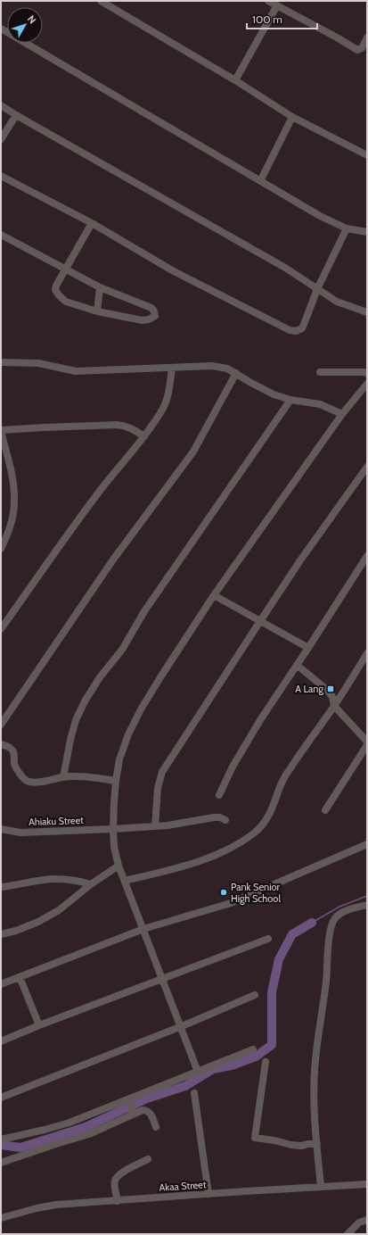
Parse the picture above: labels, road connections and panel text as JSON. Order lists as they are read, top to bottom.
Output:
{
  "streets": {
    "street": ["Ahiaku Street", "Akaa Street"]
  },
  "places": {
    "transit": ["A Lang"],
    "other": ["Pank Senior High School"]
  },
  "scale_bar": "100 m",
  "north": "top right"
}
